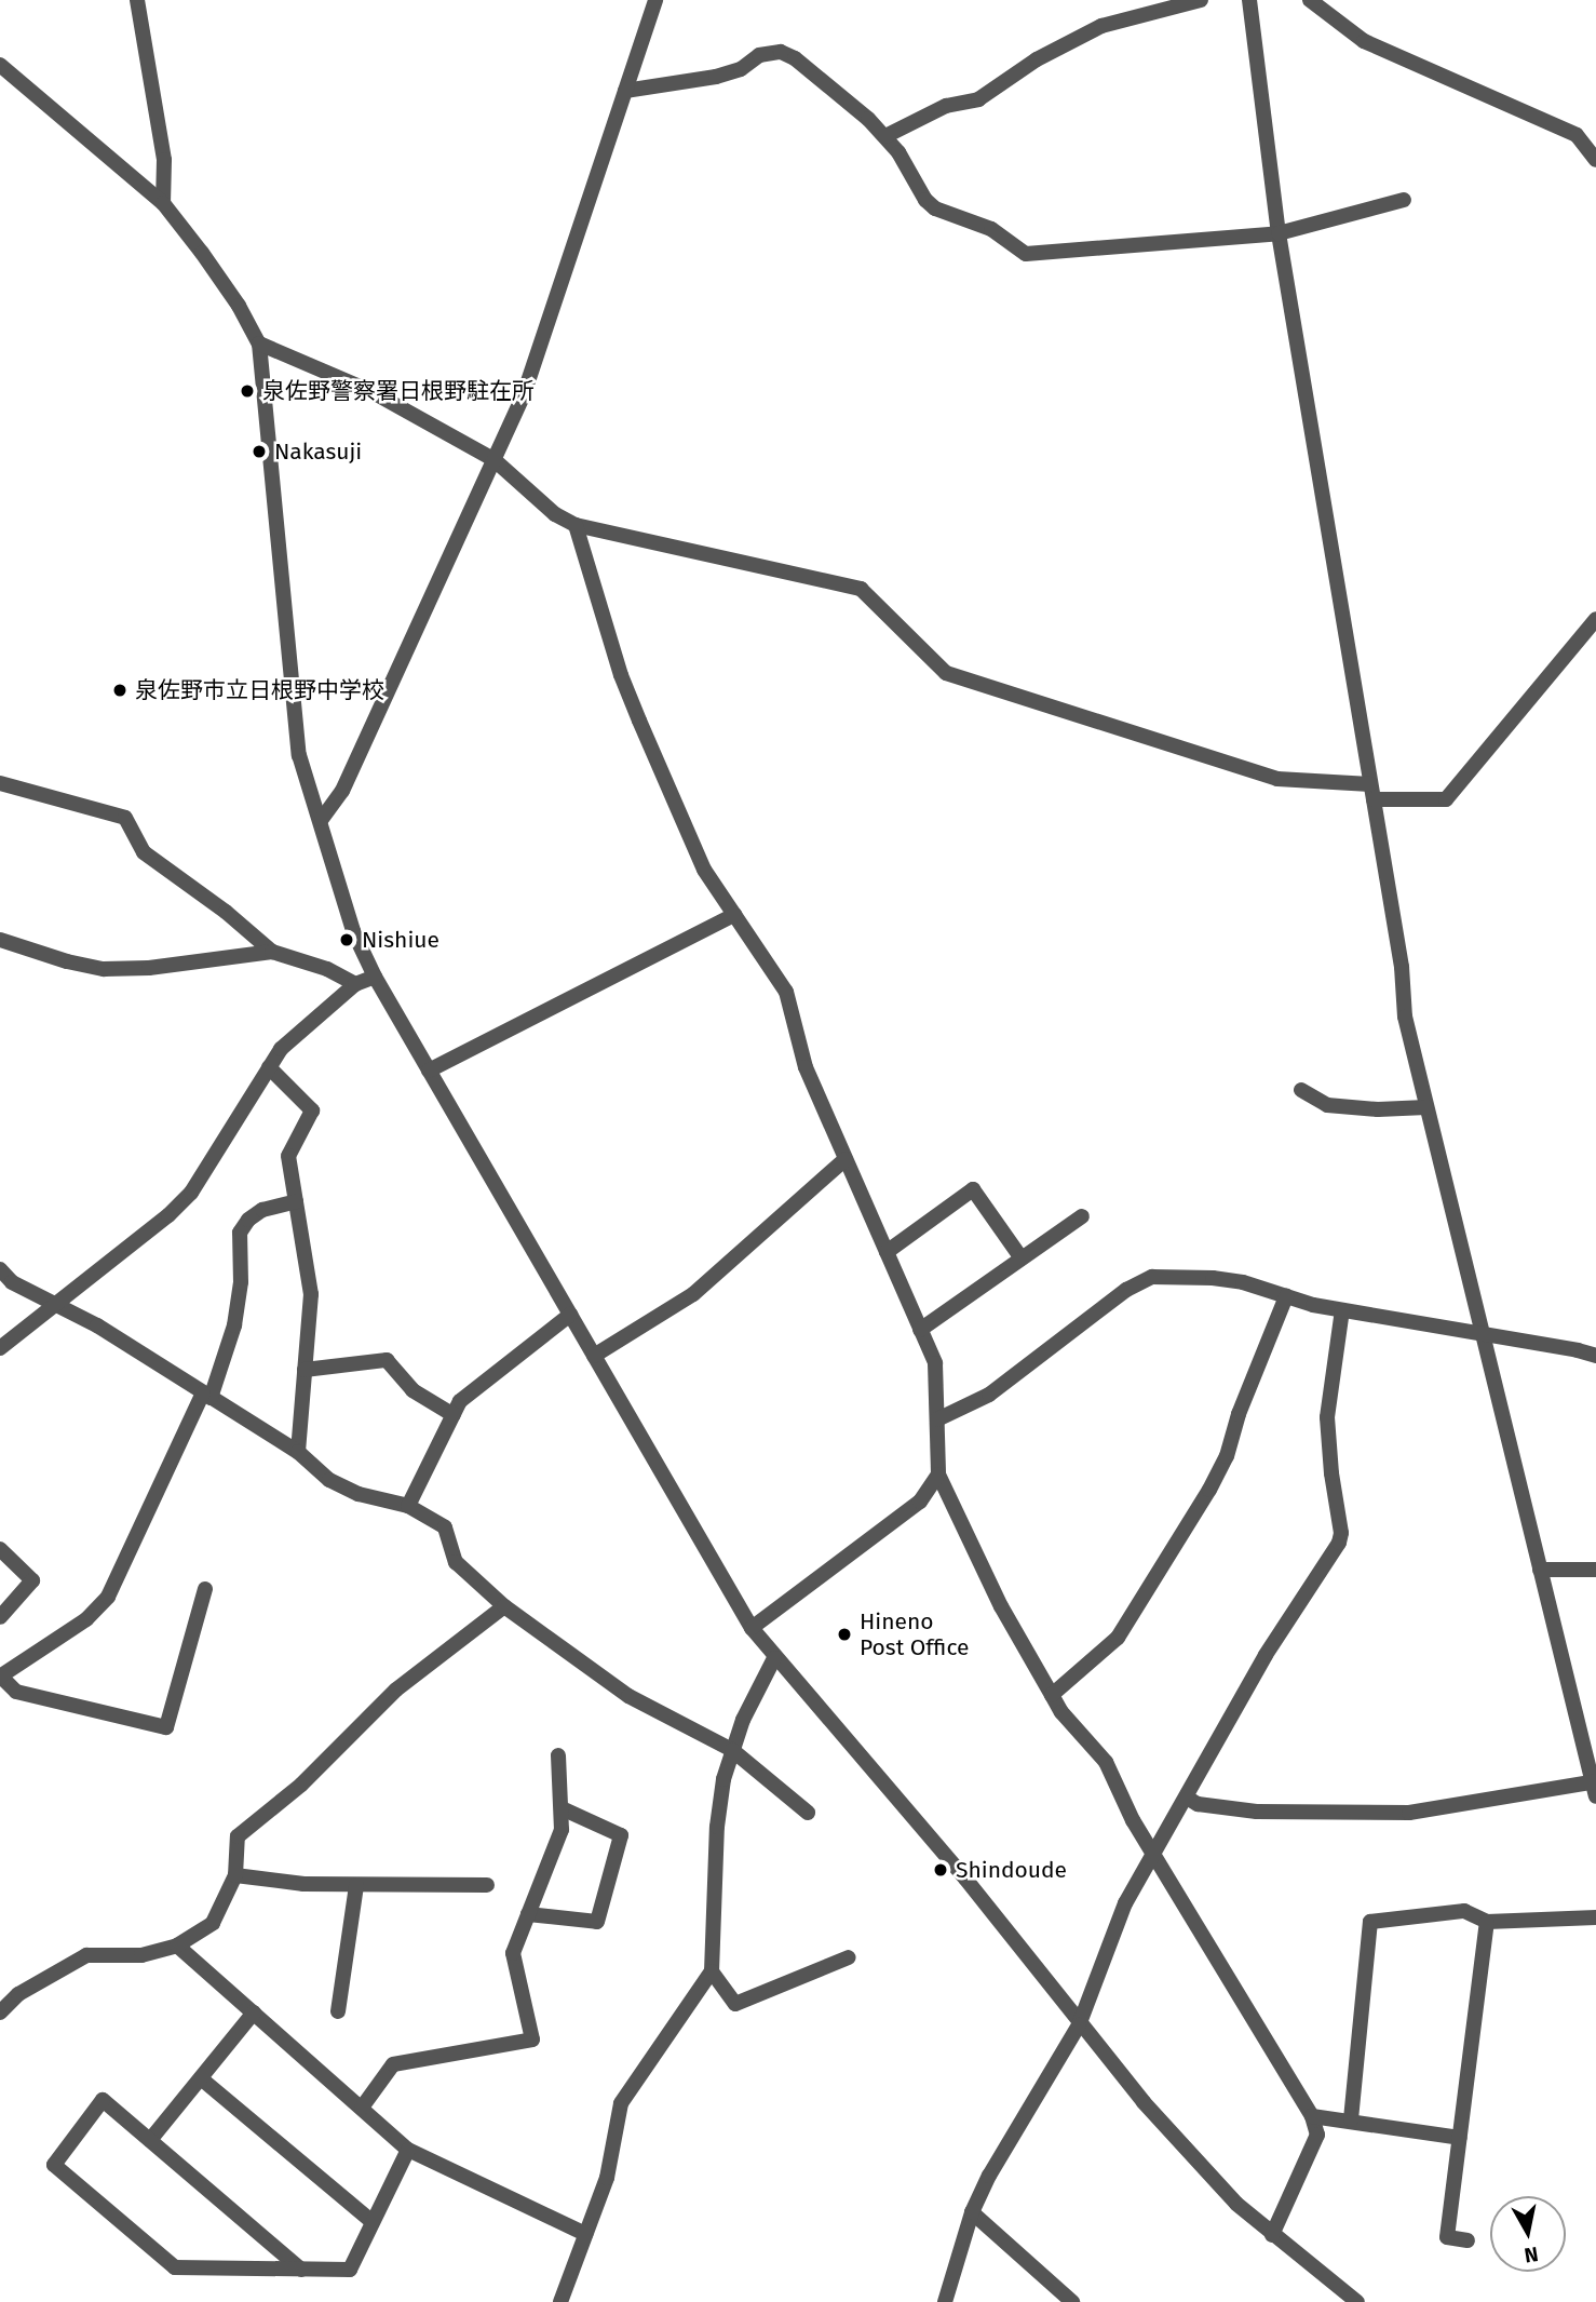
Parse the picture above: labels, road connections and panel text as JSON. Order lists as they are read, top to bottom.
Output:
{
  "places": [
    "泉佐野警察署日根野駐在所",
    "Nakasuji",
    "泉佐野市立日根野中学校",
    "Nishiue",
    "Hineno Post Office",
    "Shindoude"
  ],
  "north": "bottom"
}
